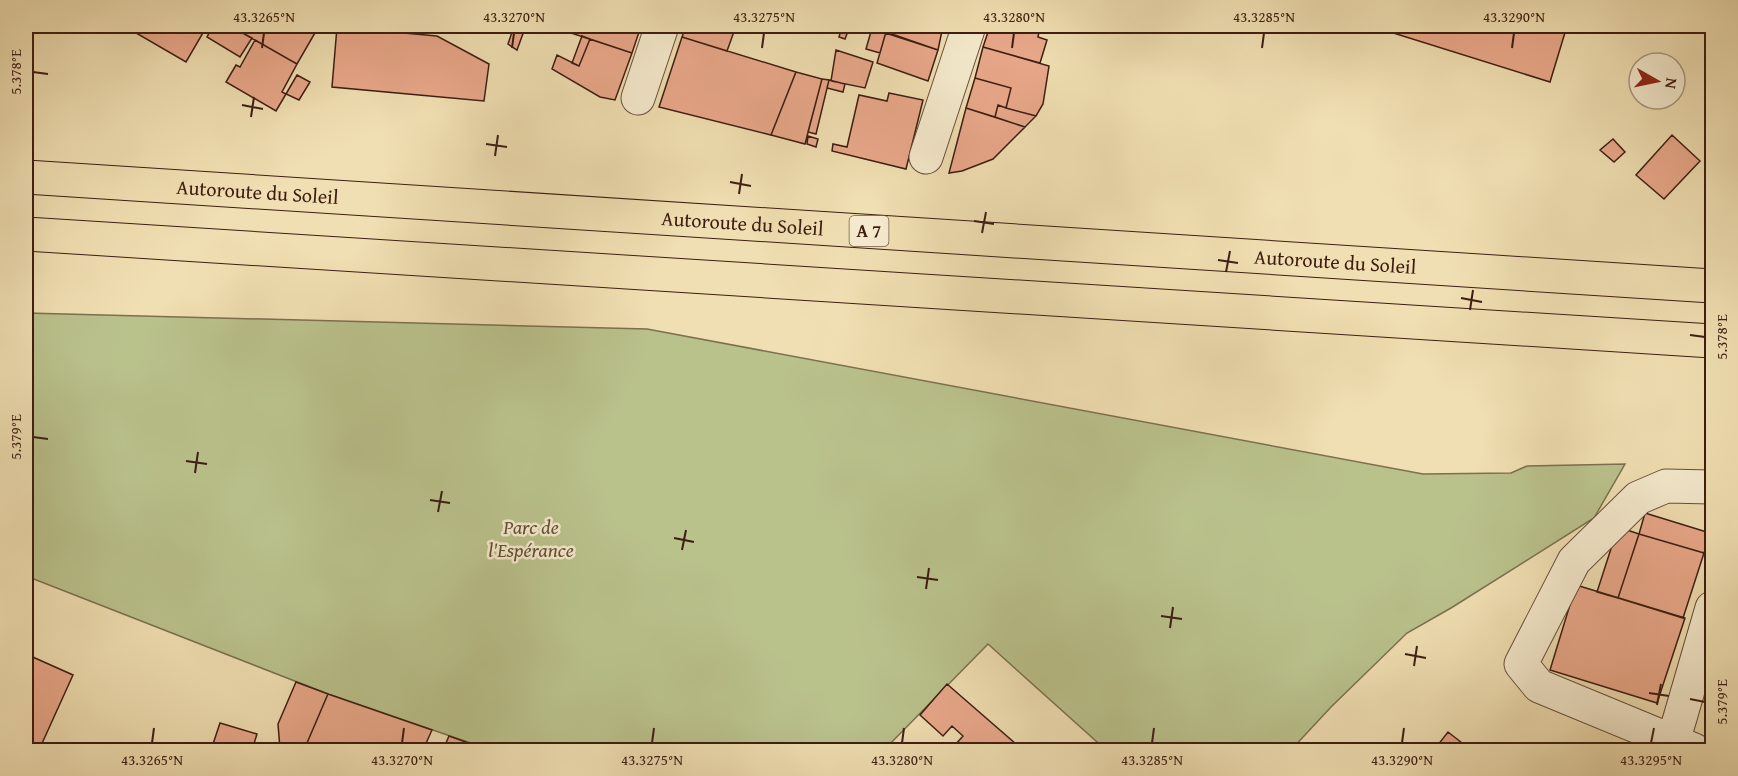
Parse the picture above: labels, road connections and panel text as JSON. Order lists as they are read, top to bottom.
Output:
{
  "streets": {
    "highway": ["Autoroute du Soleil", "A 7"]
  },
  "parks": ["Parc de l'Espérance"],
  "north": "right",
  "coordinates": [
    "43.3265°N",
    "43.3270°N",
    "43.3275°N",
    "43.3280°N",
    "43.3285°N",
    "43.3290°N",
    "5.378°E",
    "5.379°E",
    "43.3295°N"
  ]
}
